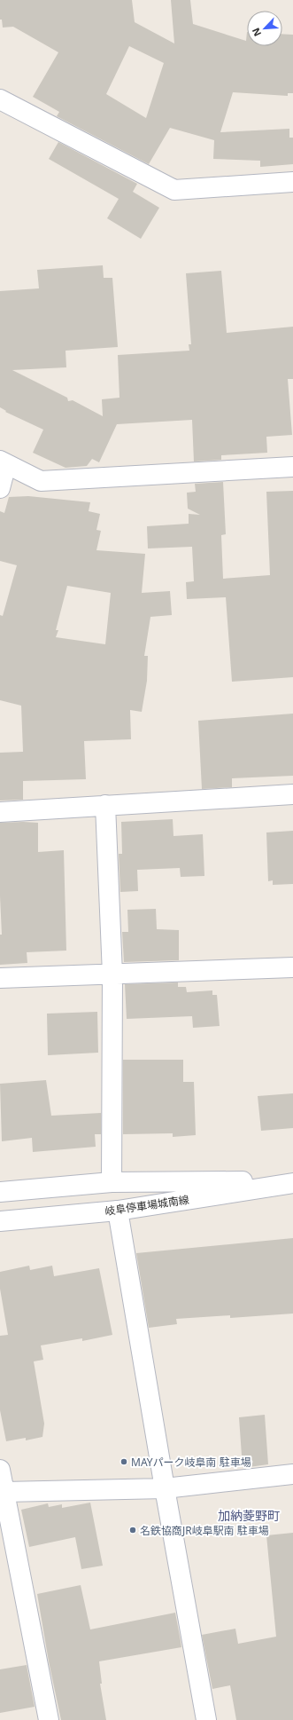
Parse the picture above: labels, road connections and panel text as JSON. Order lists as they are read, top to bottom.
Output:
{
  "streets": {
    "street": ["岐阜停車場城南線"]
  },
  "districts": ["加納菱野町"],
  "places": ["MAYパーク岐阜南 駐車場", "名鉄協商JR岐阜駅南 駐車場"],
  "north": "bottom left"
}
